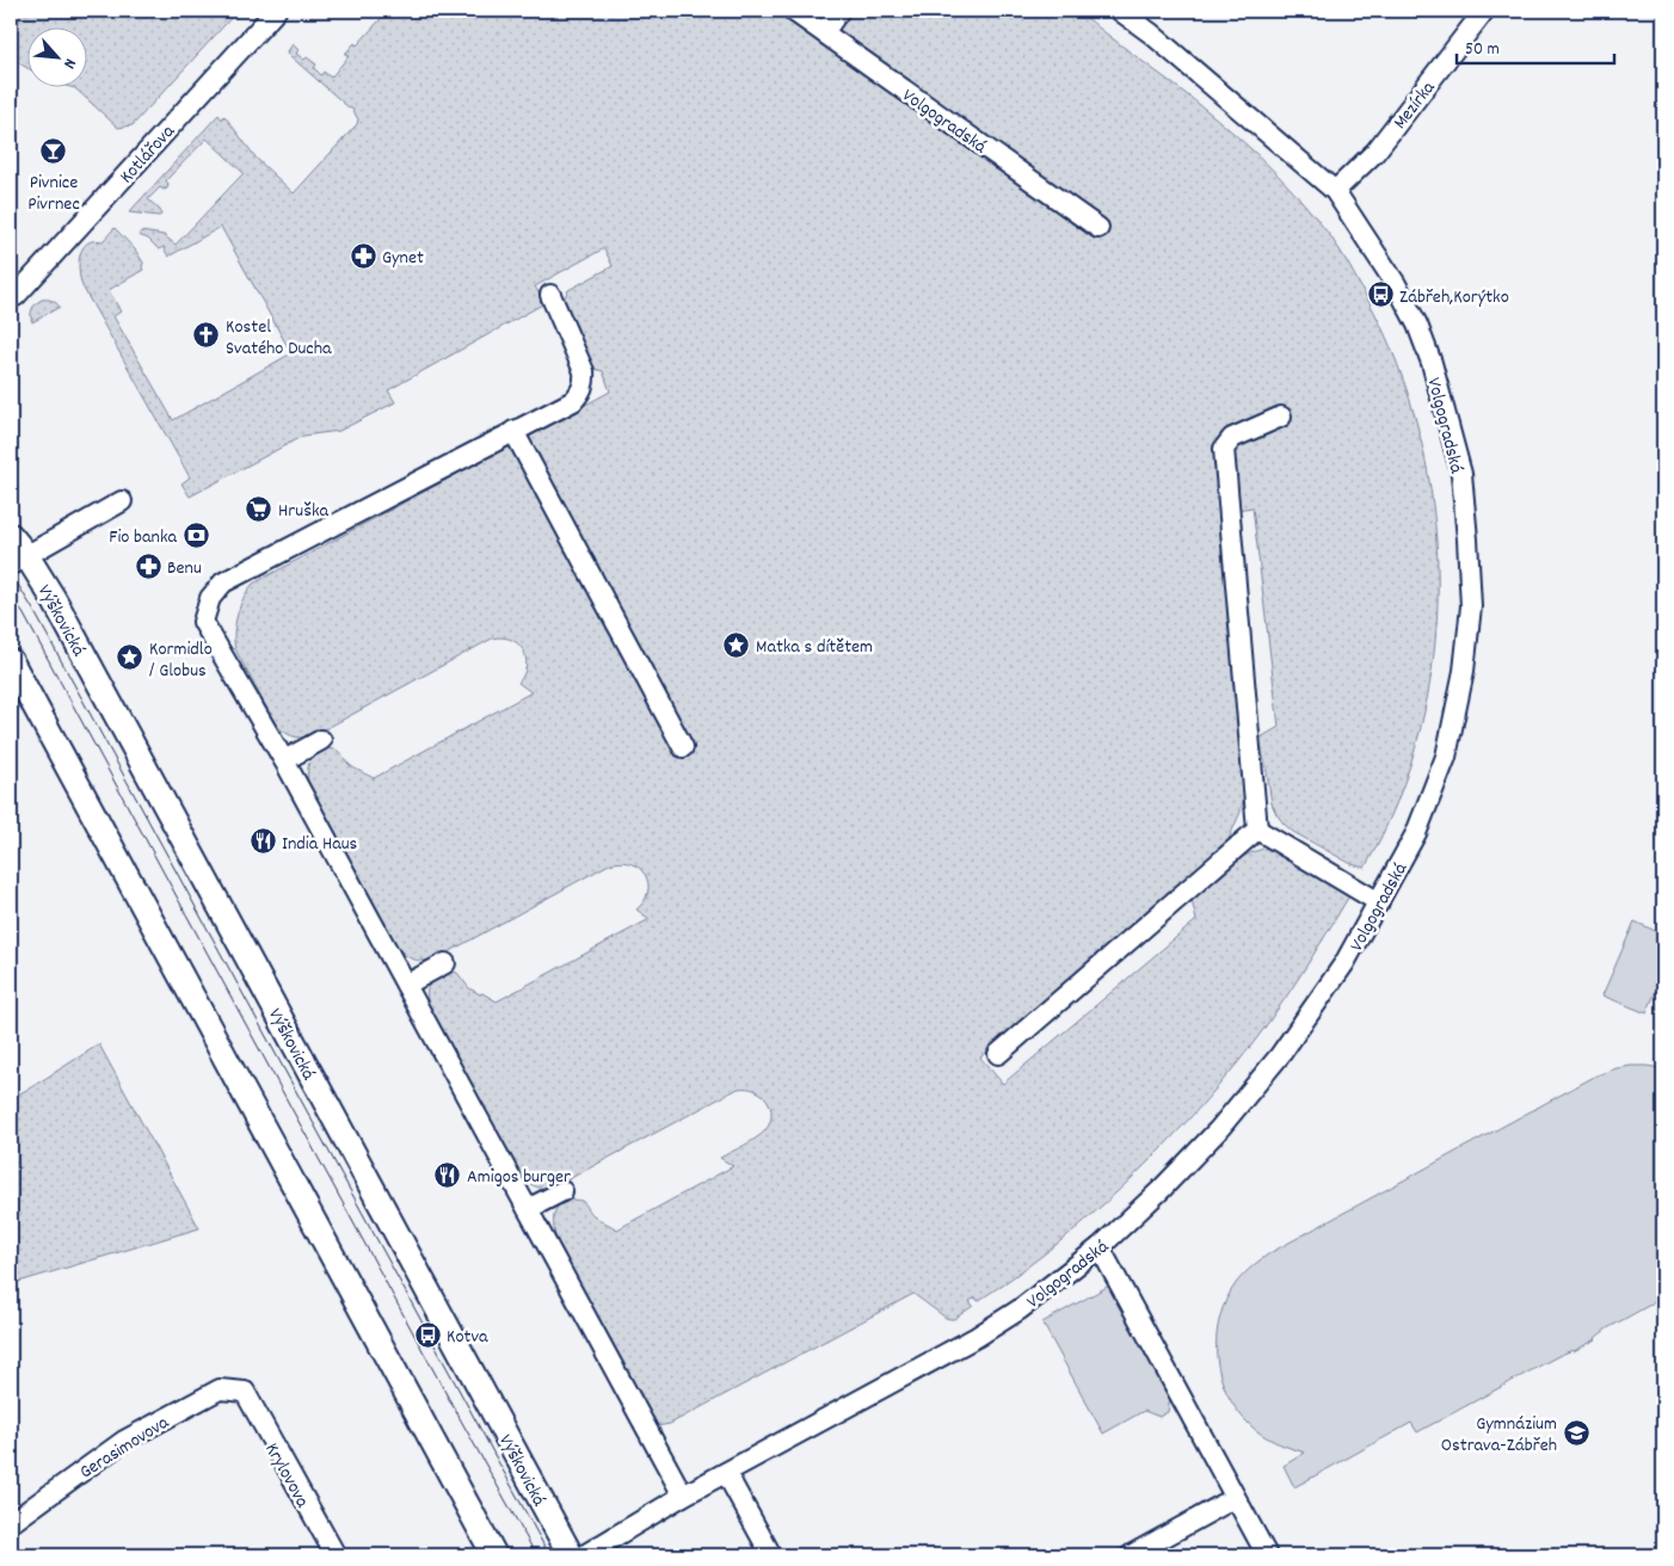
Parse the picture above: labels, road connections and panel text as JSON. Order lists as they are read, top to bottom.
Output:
{
  "streets": {
    "street": [
      "Mezírka",
      "Volgogradská",
      "Kotlářova",
      "Výškovická",
      "Gerasimovova",
      "Krylovova"
    ]
  },
  "crossings": [
    ["Mezírka", "Volgogradská"],
    ["Gerasimovova", "Krylovova"]
  ],
  "places": {
    "bar": ["Pivnice Pivrnec"],
    "pharmacy": ["Gynet", "Benu"],
    "bus stop": ["Zábřeh,Korýtko", "Kotva"],
    "church": ["Kostel Svatého Ducha"],
    "supermarket": ["Hruška"],
    "bank": ["Fio banka"],
    "place": ["Matka s dítětem", "Kormidlo / Globus"],
    "restaurant": ["India Haus", "Amigos burger"],
    "school or university": ["Gymnázium Ostrava-Zábřeh"]
  },
  "scale_bar": "50 m",
  "north": "bottom right"
}
